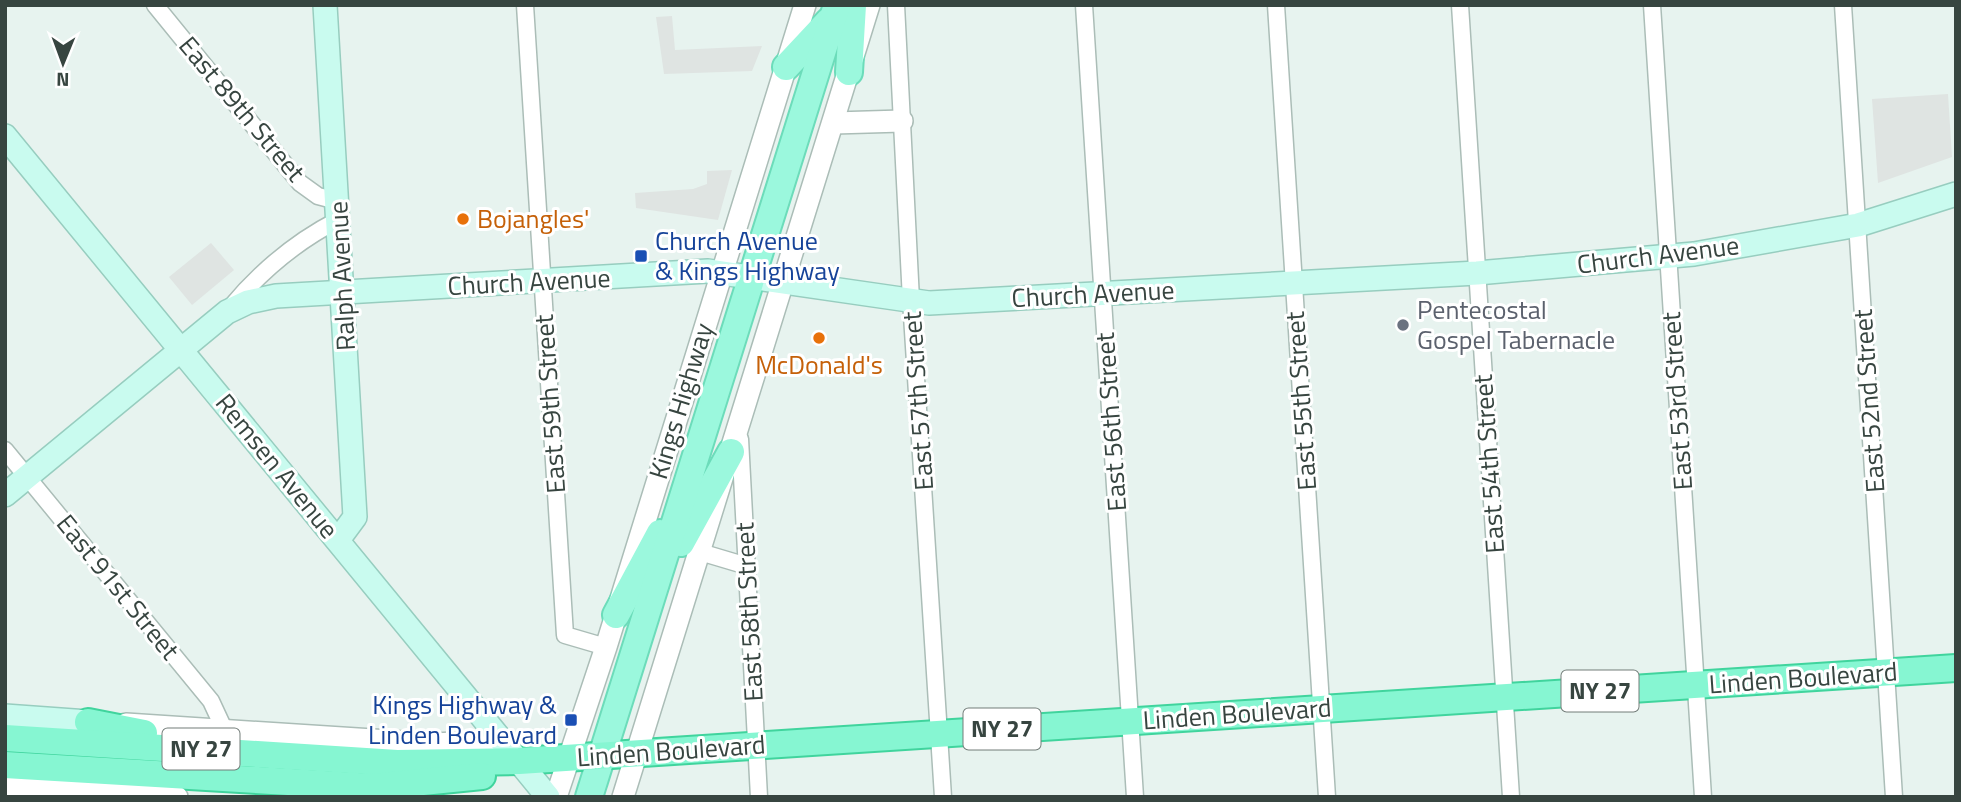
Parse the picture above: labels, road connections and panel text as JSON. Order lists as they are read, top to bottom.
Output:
{
  "streets": {
    "highway": ["Linden Boulevard", "NY 27"],
    "main road": [
      "Church Avenue",
      "Ralph Avenue",
      "Kings Highway",
      "Remsen Avenue"
    ],
    "street": [
      "East 89th Street",
      "East 57th Street",
      "East 55th Street",
      "East 53rd Street",
      "East 52nd Street",
      "East 59th Street",
      "East 56th Street",
      "East 54th Street",
      "East 91st Street",
      "East 58th Street"
    ]
  },
  "crossings": [
    ["East 89th Street", "Church Avenue"],
    ["East 89th Street", "Ralph Avenue"],
    ["Church Avenue", "Ralph Avenue"],
    ["Church Avenue", "Kings Highway"],
    ["Church Avenue", "East 57th Street"],
    ["Church Avenue", "East 55th Street"],
    ["Church Avenue", "East 53rd Street"],
    ["Church Avenue", "East 52nd Street"],
    ["Church Avenue", "East 59th Street"],
    ["Church Avenue", "East 56th Street"],
    ["Church Avenue", "East 54th Street"],
    ["Church Avenue", "Remsen Avenue"],
    ["Church Avenue", "East 91st Street"],
    ["Ralph Avenue", "Remsen Avenue"],
    ["Kings Highway", "East 59th Street"],
    ["Kings Highway", "Linden Boulevard"],
    ["East 57th Street", "Linden Boulevard"],
    ["East 55th Street", "Linden Boulevard"],
    ["East 53rd Street", "Linden Boulevard"],
    ["East 52nd Street", "Linden Boulevard"],
    ["East 56th Street", "Linden Boulevard"],
    ["East 54th Street", "Linden Boulevard"],
    ["Remsen Avenue", "Linden Boulevard"],
    ["East 91st Street", "Linden Boulevard"],
    ["East 58th Street", "Linden Boulevard"]
  ],
  "places": {
    "other": ["Bojangles'", "Pentecostal Gospel Tabernacle", "McDonald's"],
    "transit": ["Church Avenue & Kings Highway", "Kings Highway & Linden Boulevard"]
  },
  "north": "bottom"
}
